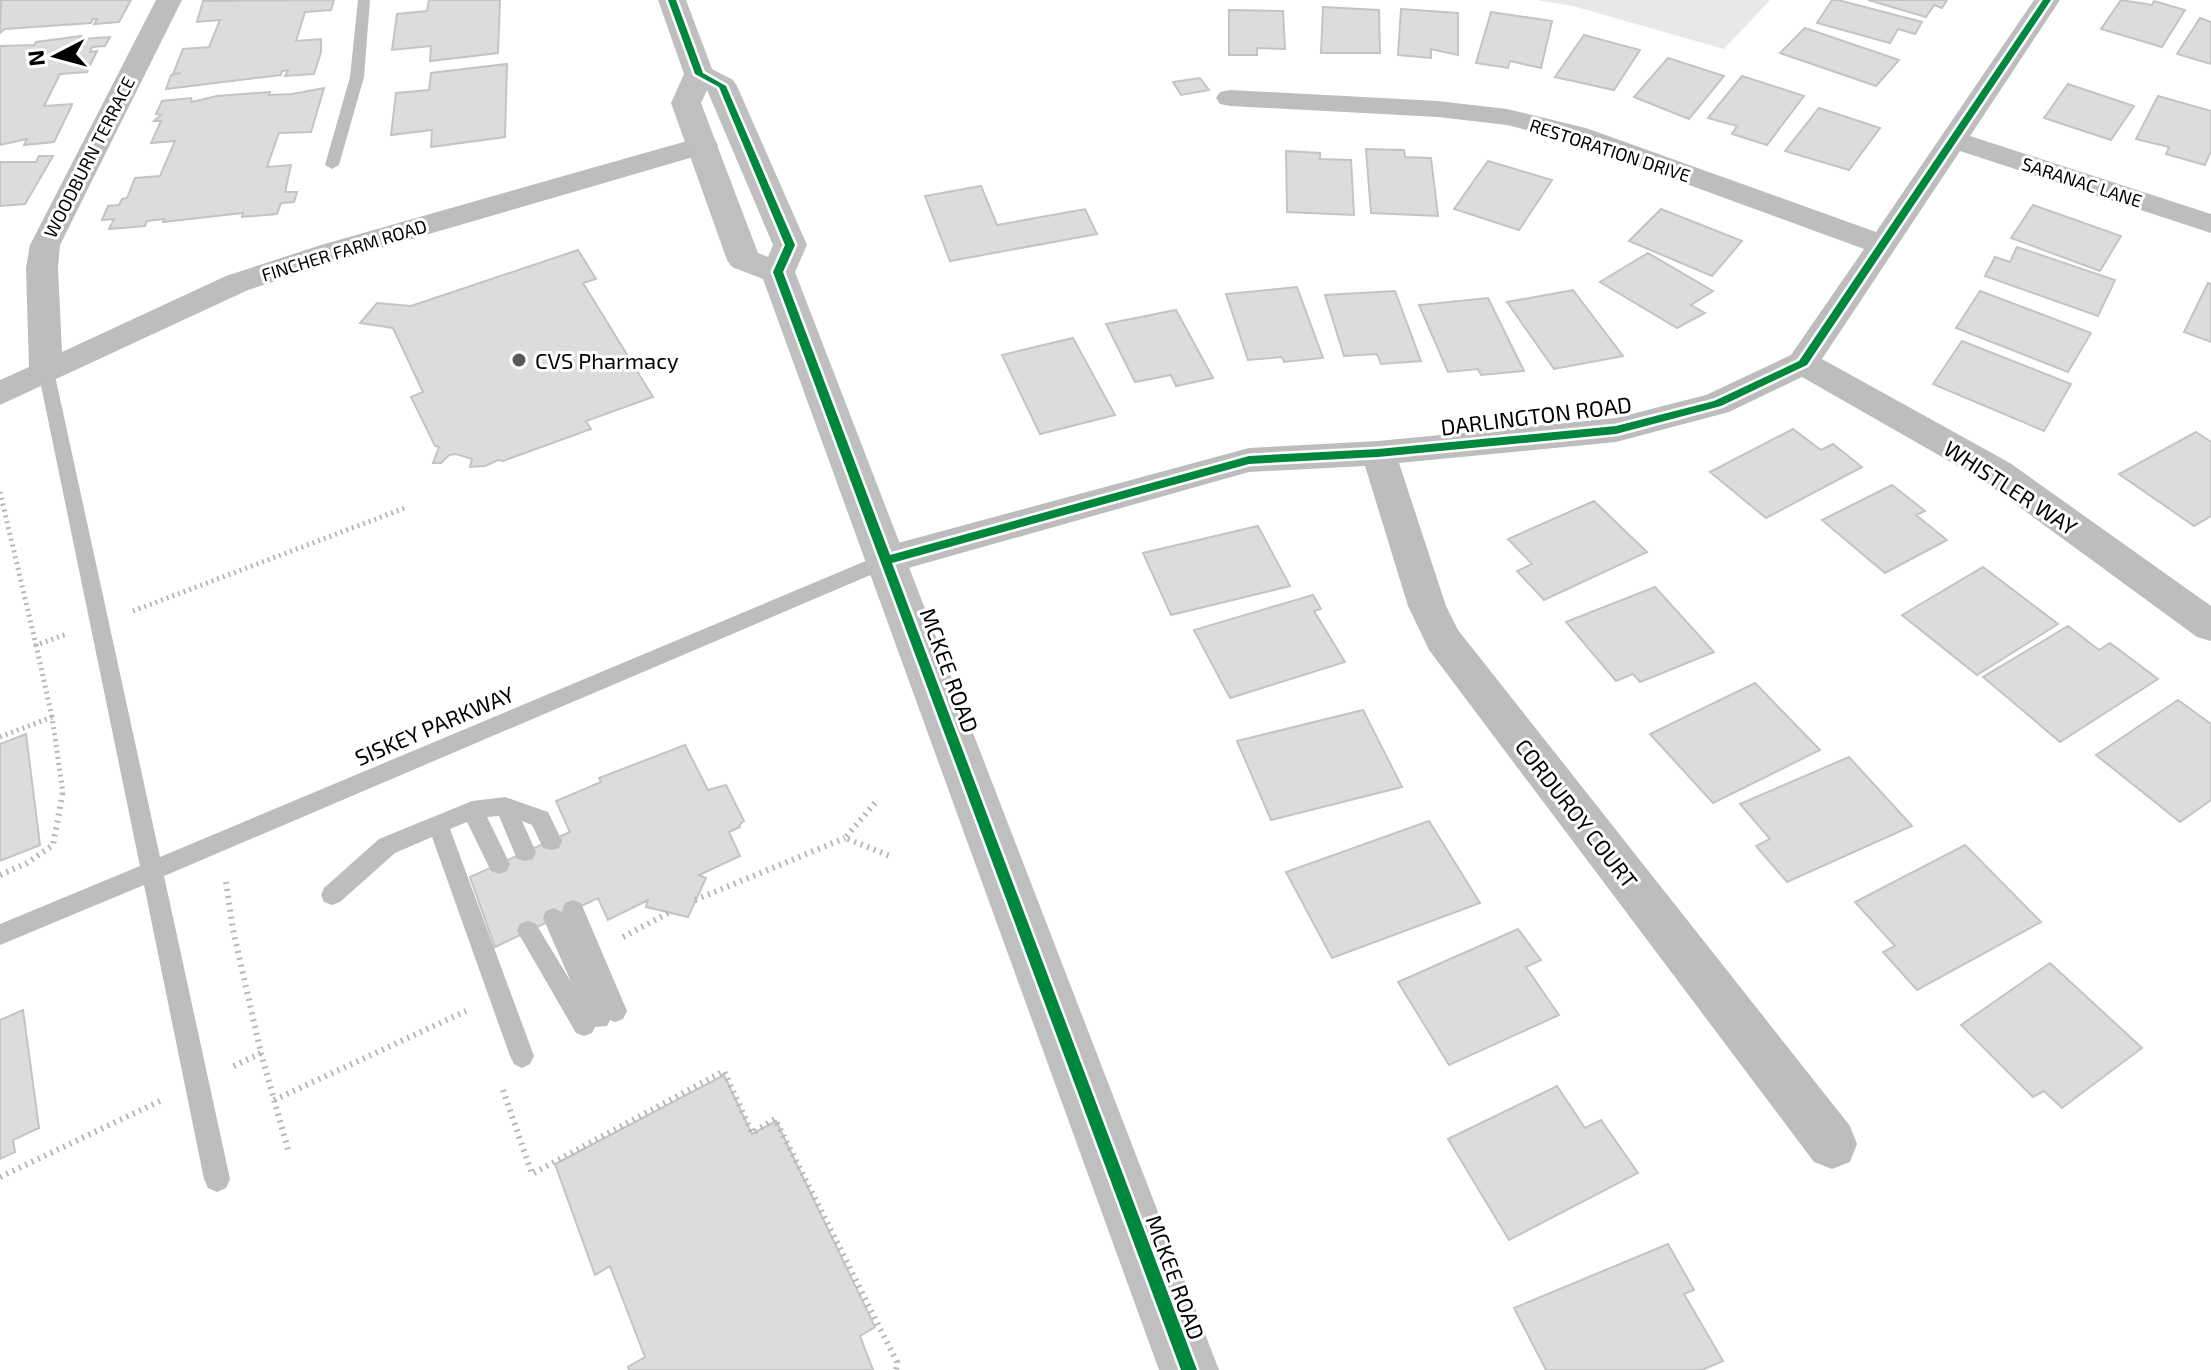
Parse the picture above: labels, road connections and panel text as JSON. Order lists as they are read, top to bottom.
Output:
{
  "streets": {
    "street": [
      "RESTORATION DRIVE",
      "WOODBURN TERRACE",
      "SARANAC LANE",
      "FINCHER FARM ROAD",
      "DARLINGTON ROAD",
      "WHISTLER WAY",
      "MCKEE ROAD",
      "CORDUROY COURT"
    ],
    "lane": ["SISKEY PARKWAY"]
  },
  "crossings": [
    ["WOODBURN TERRACE", "FINCHER FARM ROAD"],
    ["DARLINGTON ROAD", "WHISTLER WAY"],
    ["DARLINGTON ROAD", "MCKEE ROAD"],
    ["DARLINGTON ROAD", "SISKEY PARKWAY"],
    ["DARLINGTON ROAD", "CORDUROY COURT"],
    ["MCKEE ROAD", "SISKEY PARKWAY"]
  ],
  "places": ["CVS Pharmacy"],
  "north": "left"
}
